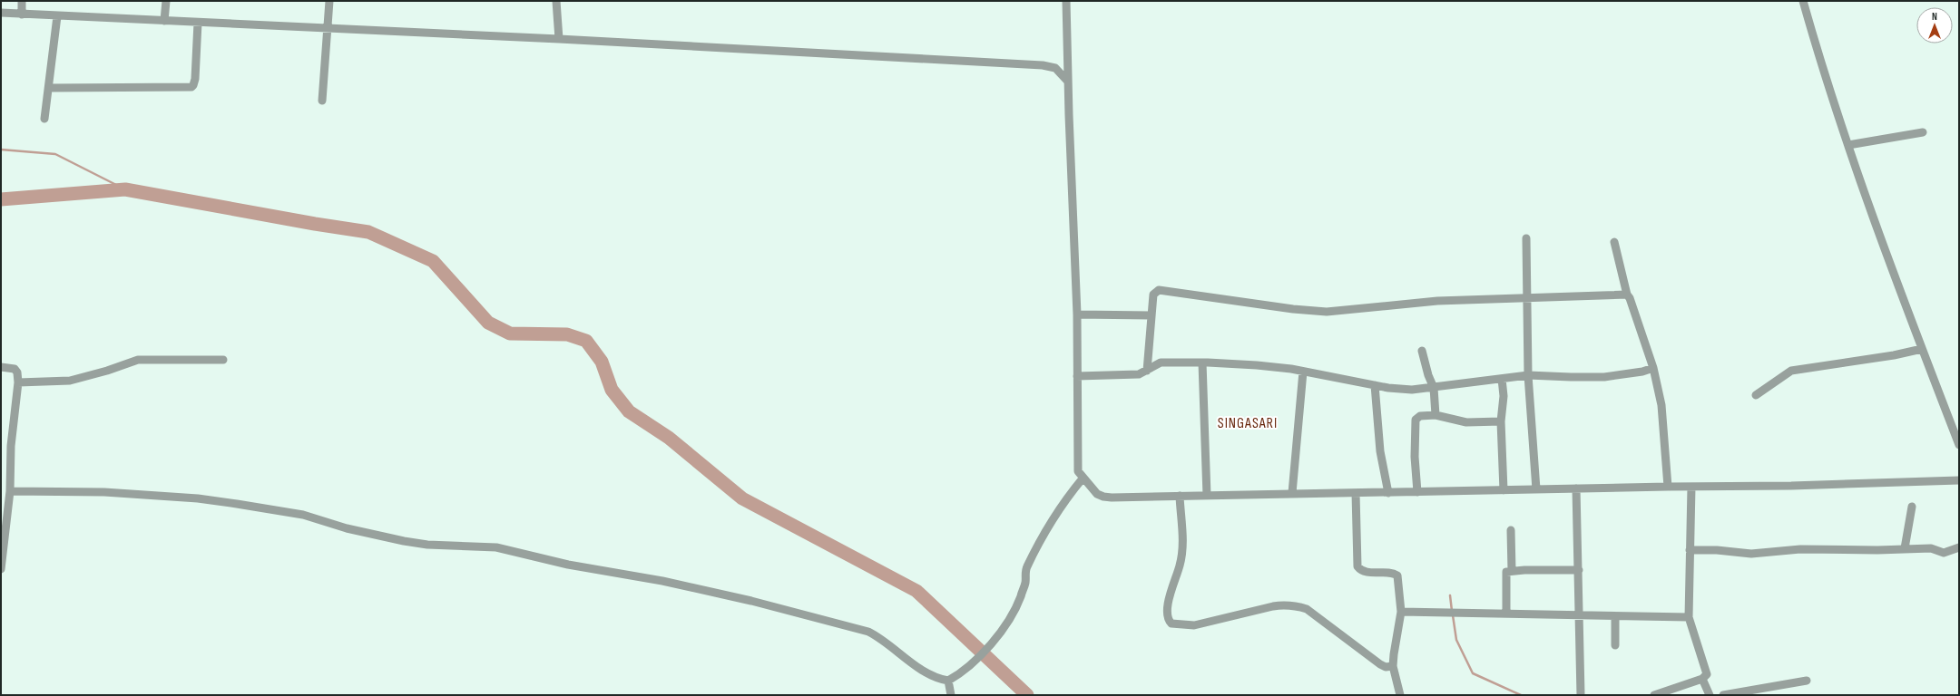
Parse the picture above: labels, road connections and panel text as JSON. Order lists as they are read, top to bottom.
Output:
{
  "districts": ["SINGASARI"],
  "north": "top"
}
